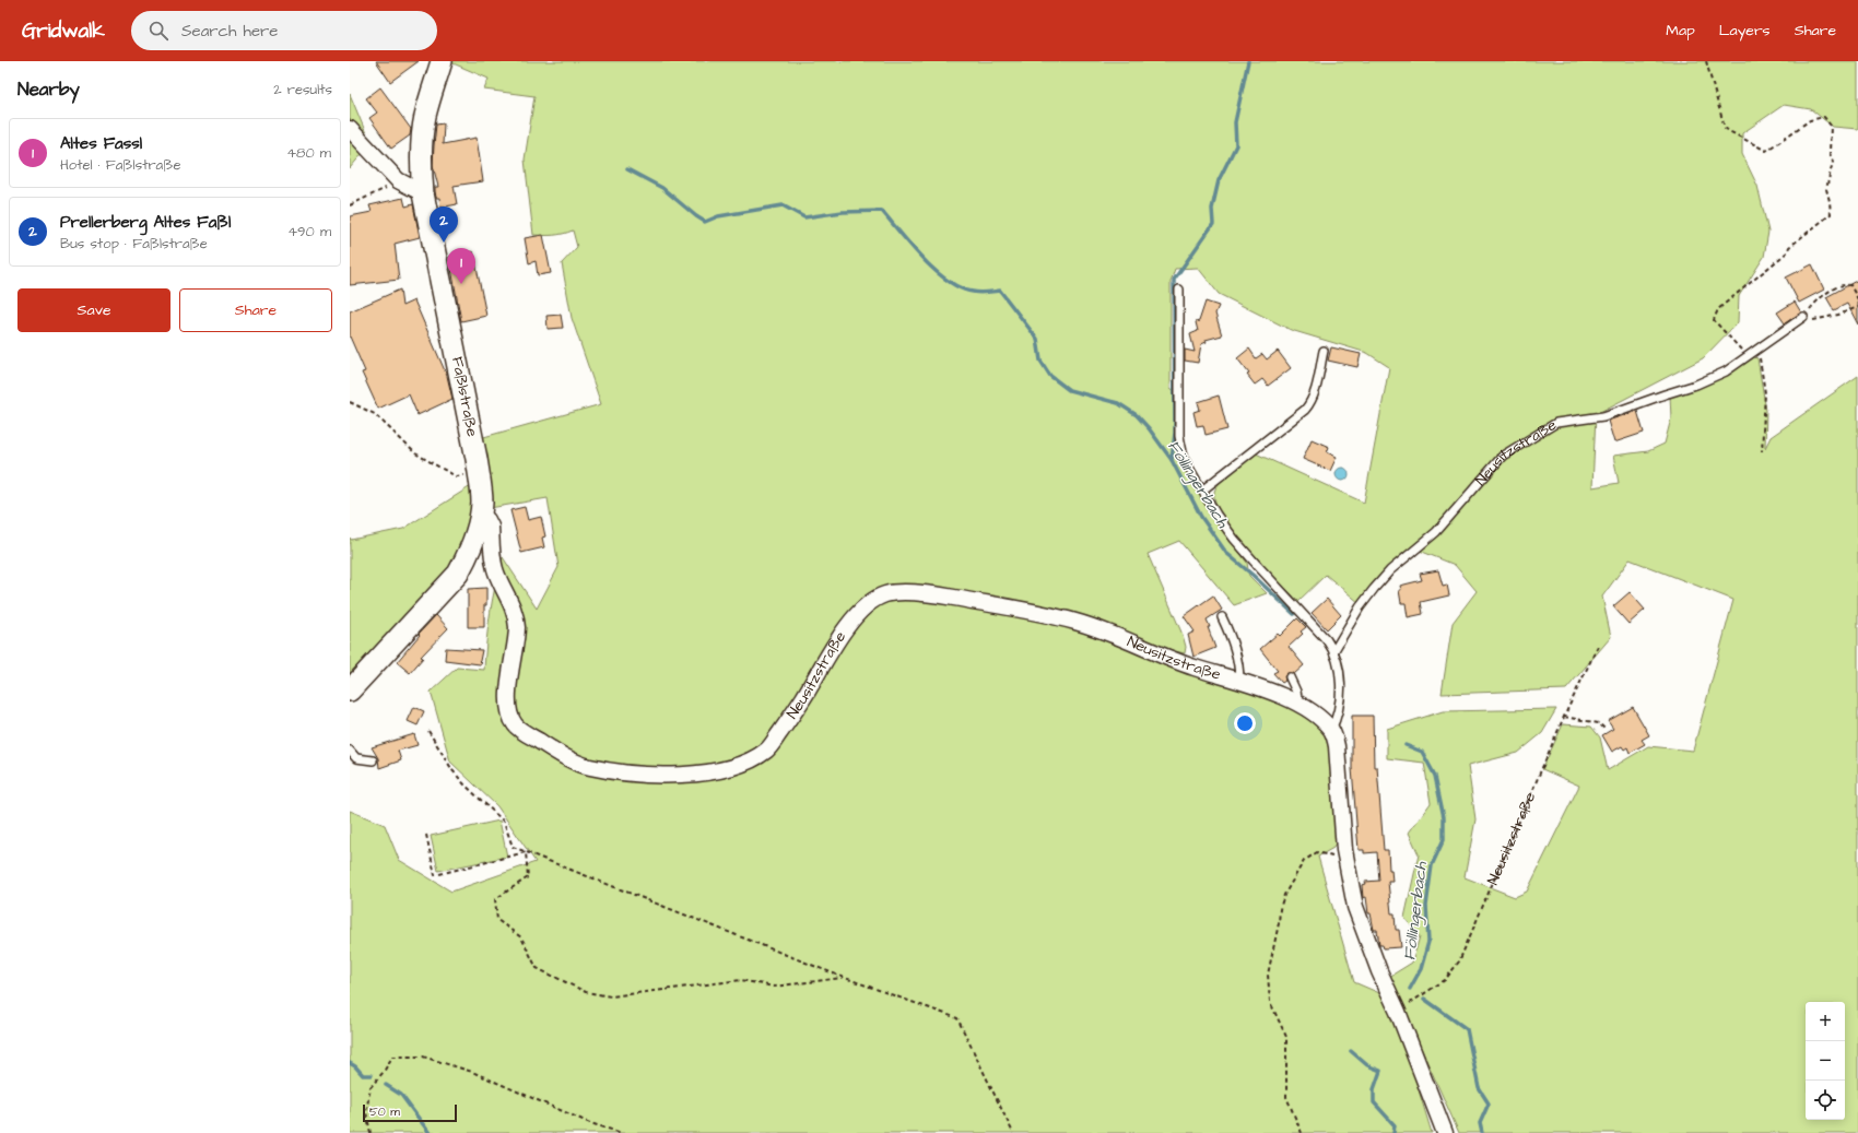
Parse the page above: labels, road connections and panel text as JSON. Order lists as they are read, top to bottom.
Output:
{
  "streets": {
    "street": ["Faßlstraße", "Neusitzstraße"]
  },
  "crossings": [
    ["Faßlstraße", "Neusitzstraße"]
  ],
  "water": ["Föllingerbach"],
  "scale_bar": "50 m",
  "page": {
    "header": "Gridwalk",
    "search": "Search here",
    "nav": ["Map", "Layers", "Share"],
    "heading": ["Nearby", "2 results"],
    "list": [
      {
        "mark": "1",
        "name": "Altes Fassl",
        "note": "Hotel · Faßlstraße",
        "value": "480 m"
      },
      {
        "mark": "2",
        "name": "Prellerberg Altes Faßl",
        "note": "Bus stop · Faßlstraße",
        "value": "490 m"
      }
    ],
    "pins": ["2", "1"],
    "buttons": ["Save", "Share"],
    "map_buttons": ["+", "−"],
    "scale": "50 m"
  }
}
